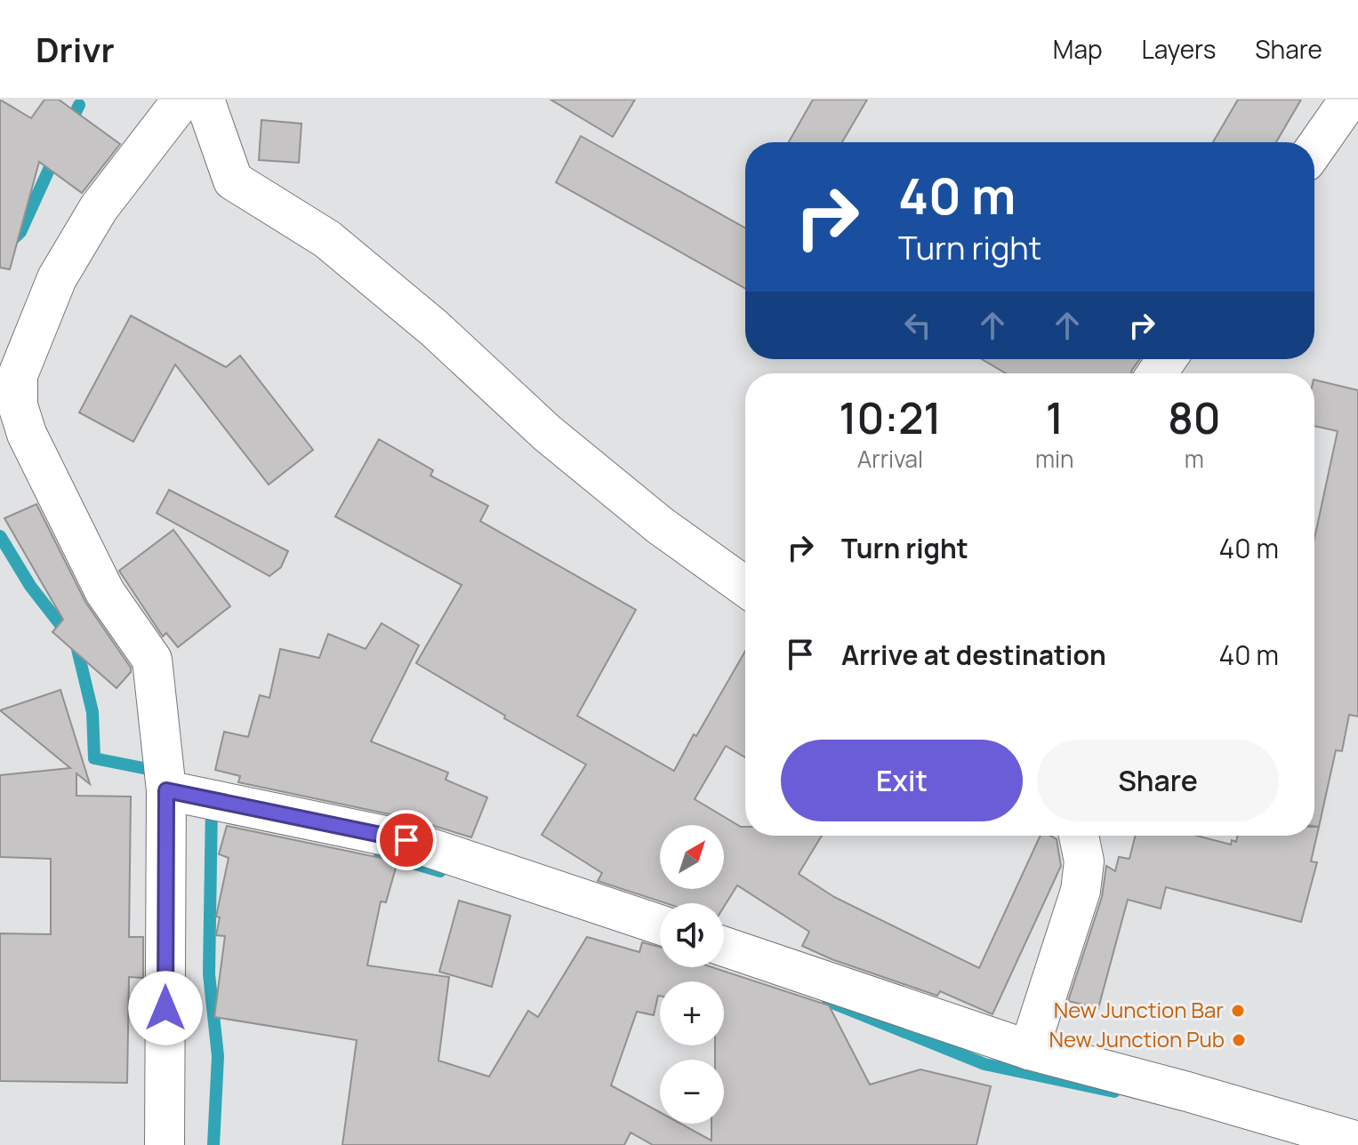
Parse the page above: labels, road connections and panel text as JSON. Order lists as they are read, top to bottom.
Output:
{
  "places": ["New Junction Bar", "New Junction Pub"],
  "north": "top right",
  "page": {
    "header": "Drivr",
    "nav": ["Map", "Layers", "Share"],
    "turn": ["40 m", "Turn right"],
    "eta": [
      "10:21",
      "Arrival",
      "1",
      "min",
      "80",
      "m"
    ],
    "list": [
      {
        "name": "Turn right",
        "value": "40 m"
      },
      {
        "name": "Arrive at destination",
        "value": "40 m"
      }
    ],
    "buttons": ["Exit", "Share"],
    "map_buttons": ["+", "−"]
  }
}
